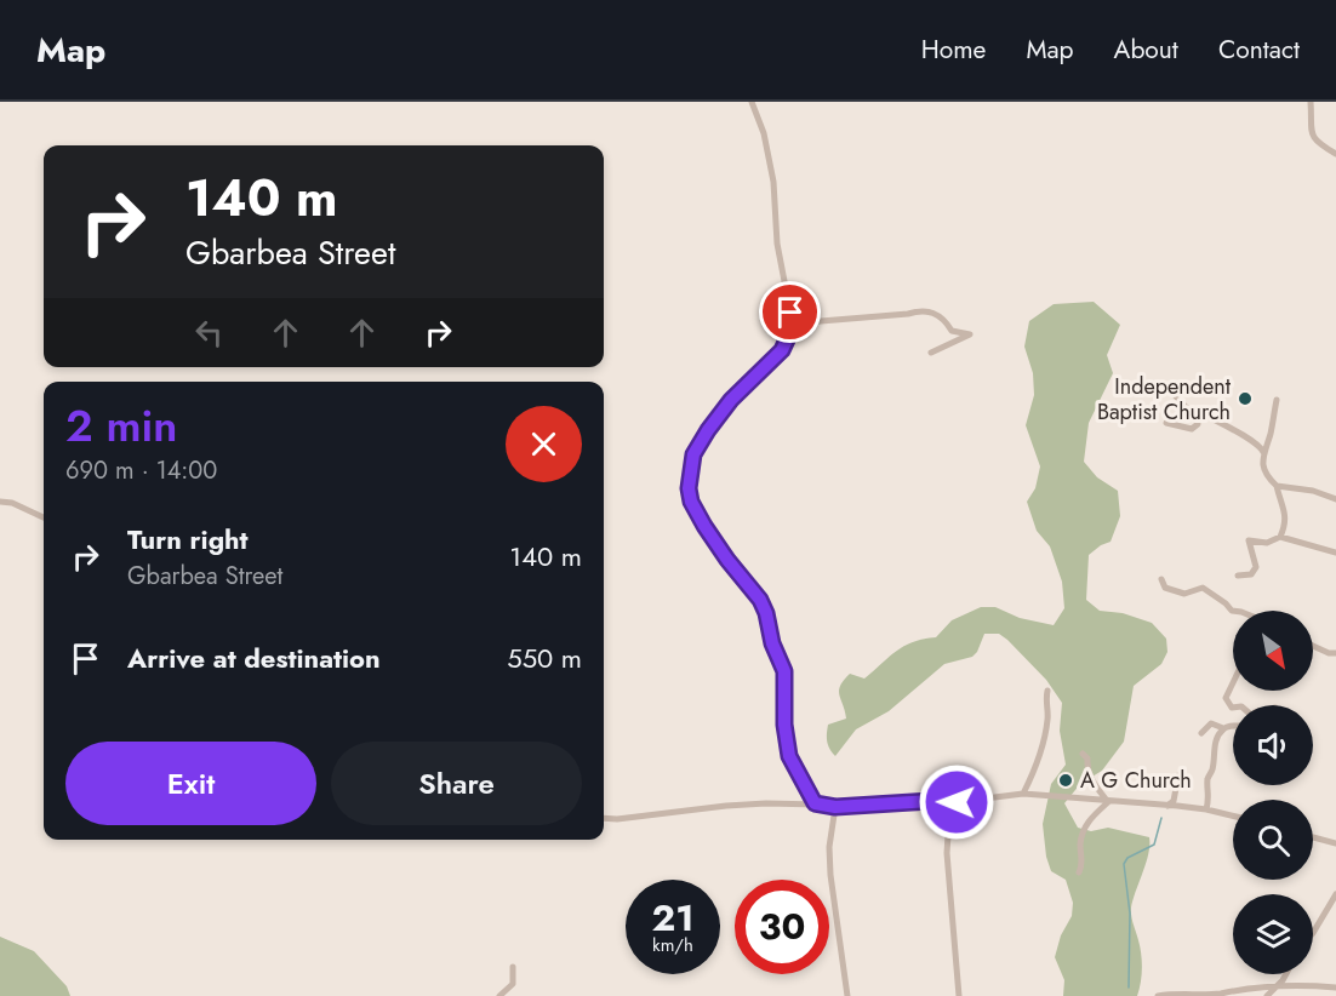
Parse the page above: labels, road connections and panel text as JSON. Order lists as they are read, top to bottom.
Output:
{
  "places": ["Independent Baptist Church", "A G Church"],
  "north": "bottom right",
  "page": {
    "header": "Map",
    "nav": [
      "Home",
      "Map",
      "About",
      "Contact"
    ],
    "turn": ["140 m", "Gbarbea Street"],
    "heading": ["2 min", "690 m · 14:00"],
    "list": [
      {
        "name": "Turn right",
        "note": "Gbarbea Street",
        "value": "140 m"
      },
      {
        "name": "Arrive at destination",
        "value": "550 m"
      }
    ],
    "buttons": ["Exit", "Share"],
    "speed": "21 km/h",
    "limit": "30"
  }
}
